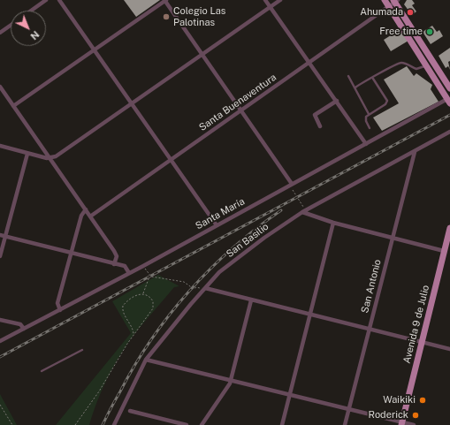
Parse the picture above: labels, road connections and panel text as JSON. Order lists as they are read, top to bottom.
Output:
{
  "streets": {
    "main road": ["Avenida 9 de Julio"],
    "street": [
      "Santa Buenaventura",
      "Santa María",
      "San Basilio",
      "San Antonio"
    ]
  },
  "crossings": [
    ["San Basilio", "San Antonio"]
  ],
  "places": [
    "Ahumada",
    "Colegio Las Palotinas",
    "Free time",
    "Waikiki",
    "Roderick"
  ],
  "north": "bottom right"
}
